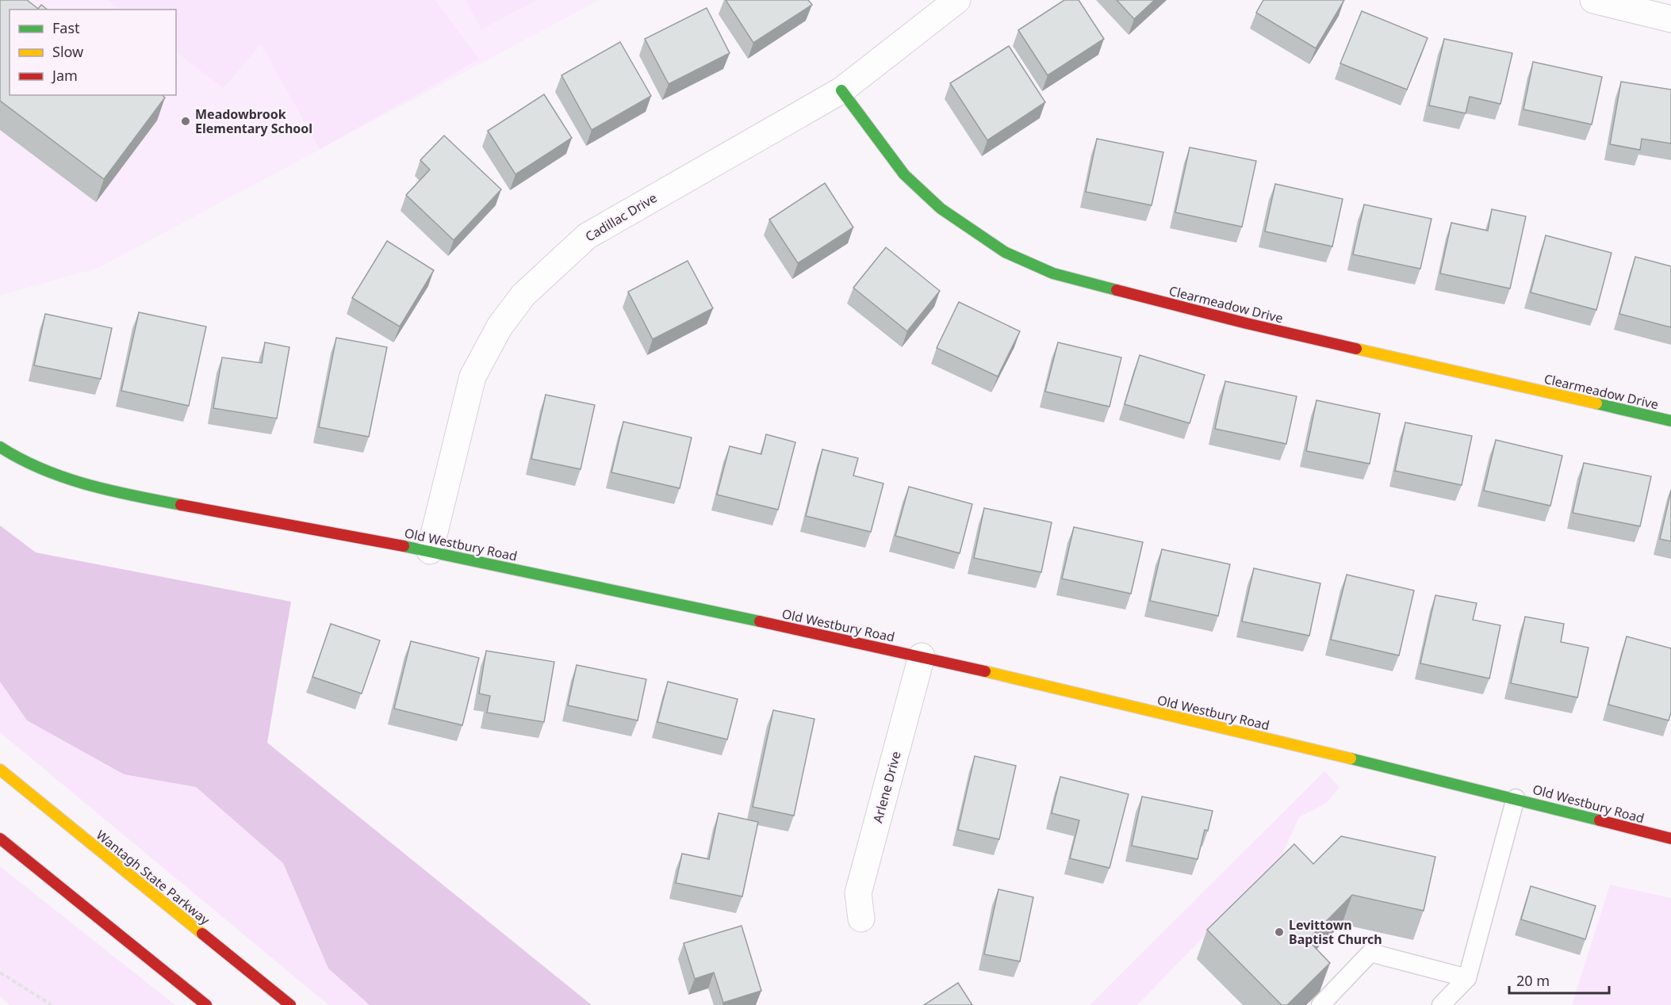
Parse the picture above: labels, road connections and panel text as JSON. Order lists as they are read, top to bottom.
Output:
{
  "streets": {
    "main road": ["Clearmeadow Drive", "Old Westbury Road", "Wantagh State Parkway"],
    "street": ["Cadillac Drive", "Arlene Drive"]
  },
  "crossings": [
    ["Cadillac Drive", "Clearmeadow Drive"],
    ["Cadillac Drive", "Old Westbury Road"],
    ["Old Westbury Road", "Arlene Drive"]
  ],
  "places": ["Meadowbrook Elementary School", "Levittown Baptist Church"],
  "legend": ["Fast", "Slow", "Jam"],
  "scale_bar": "20 m"
}
